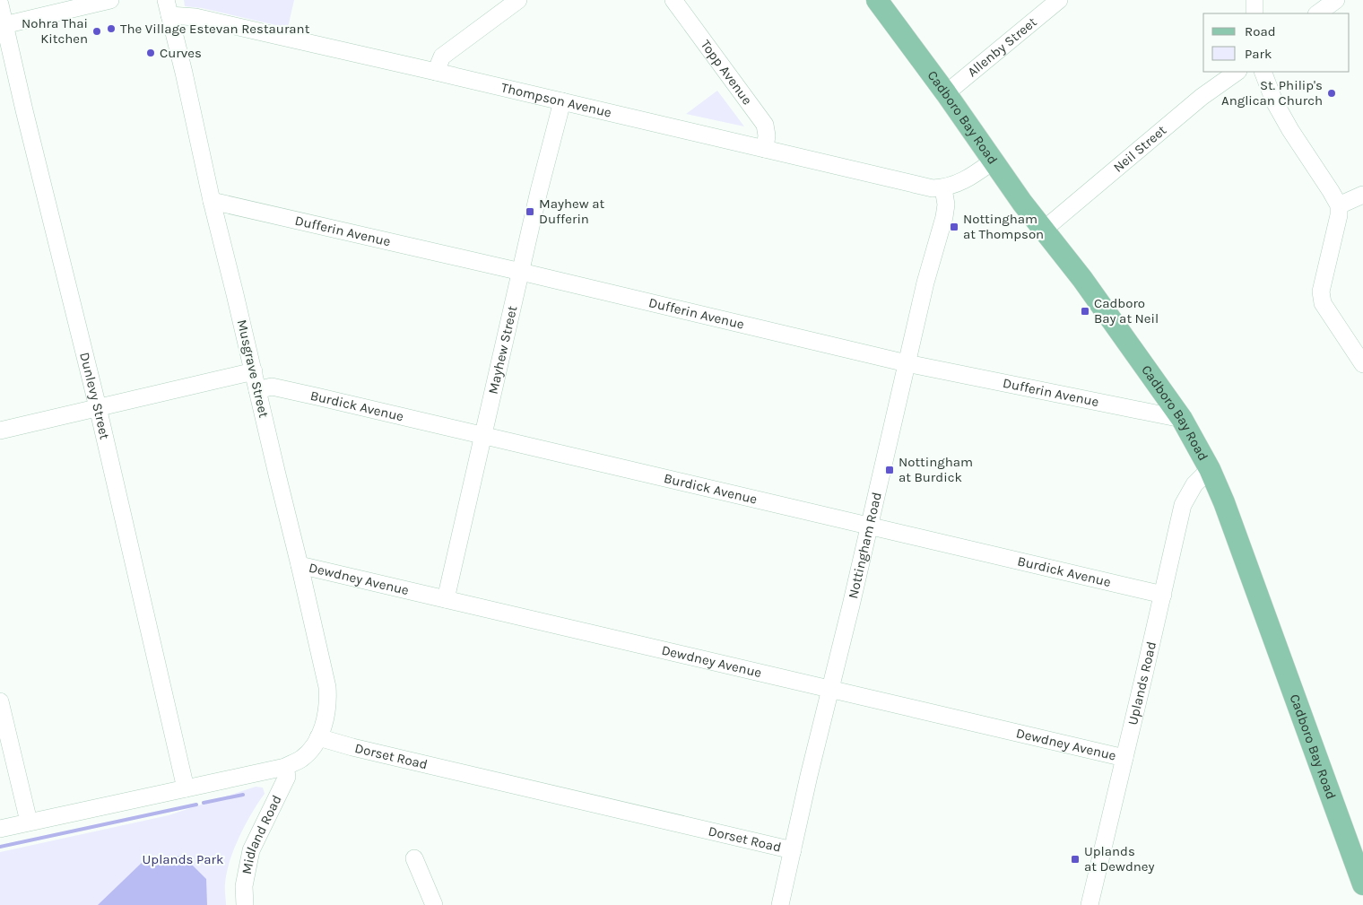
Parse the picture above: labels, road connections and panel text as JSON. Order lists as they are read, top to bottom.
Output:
{
  "streets": {
    "main road": ["Cadboro Bay Road"],
    "street": [
      "Allenby Street",
      "Topp Avenue",
      "Thompson Avenue",
      "Neil Street",
      "Dufferin Avenue",
      "Mayhew Street",
      "Musgrave Street",
      "Dunlevy Street",
      "Burdick Avenue",
      "Nottingham Road",
      "Dewdney Avenue",
      "Uplands Road",
      "Dorset Road",
      "Midland Road"
    ]
  },
  "crossings": [
    ["Allenby Street", "Cadboro Bay Road"],
    ["Topp Avenue", "Thompson Avenue"],
    ["Thompson Avenue", "Mayhew Street"],
    ["Thompson Avenue", "Musgrave Street"],
    ["Thompson Avenue", "Nottingham Road"],
    ["Cadboro Bay Road", "Neil Street"],
    ["Cadboro Bay Road", "Dufferin Avenue"],
    ["Cadboro Bay Road", "Uplands Road"],
    ["Dufferin Avenue", "Mayhew Street"],
    ["Dufferin Avenue", "Musgrave Street"],
    ["Dufferin Avenue", "Nottingham Road"],
    ["Mayhew Street", "Burdick Avenue"],
    ["Mayhew Street", "Dewdney Avenue"],
    ["Musgrave Street", "Burdick Avenue"],
    ["Musgrave Street", "Dewdney Avenue"],
    ["Musgrave Street", "Dorset Road"],
    ["Burdick Avenue", "Nottingham Road"],
    ["Burdick Avenue", "Uplands Road"],
    ["Nottingham Road", "Dewdney Avenue"],
    ["Nottingham Road", "Dorset Road"],
    ["Dewdney Avenue", "Uplands Road"]
  ],
  "parks": ["Uplands Park"],
  "places": {
    "other": [
      "The Village Estevan Restaurant",
      "Nohra Thai Kitchen",
      "Curves",
      "St. Philip's Anglican Church"
    ],
    "transit": [
      "Mayhew at Dufferin",
      "Nottingham at Thompson",
      "Cadboro Bay at Neil",
      "Nottingham at Burdick",
      "Uplands at Dewdney"
    ]
  },
  "legend": ["Road", "Park"]
}
